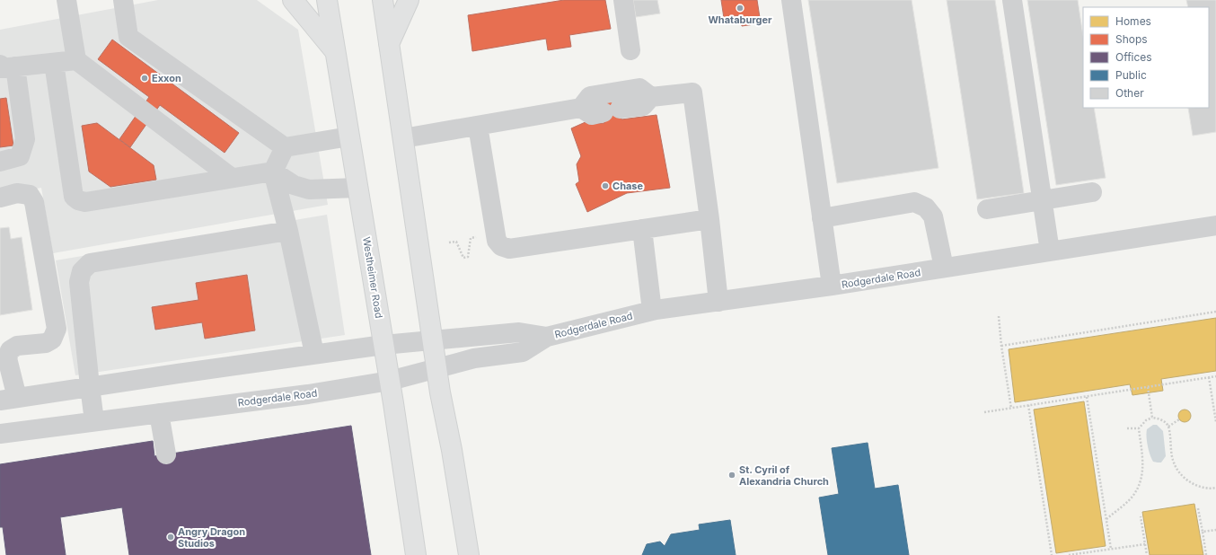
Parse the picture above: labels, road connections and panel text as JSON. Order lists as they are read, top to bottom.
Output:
{
  "streets": {
    "main road": ["Westheimer Road"],
    "street": ["Rodgerdale Road"]
  },
  "crossings": [
    ["Westheimer Road", "Rodgerdale Road"]
  ],
  "places": [
    "Whataburger",
    "Exxon",
    "Chase",
    "St. Cyril of Alexandria Church",
    "Angry Dragon Studios"
  ],
  "legend": [
    "Homes",
    "Shops",
    "Offices",
    "Public",
    "Other"
  ]
}
